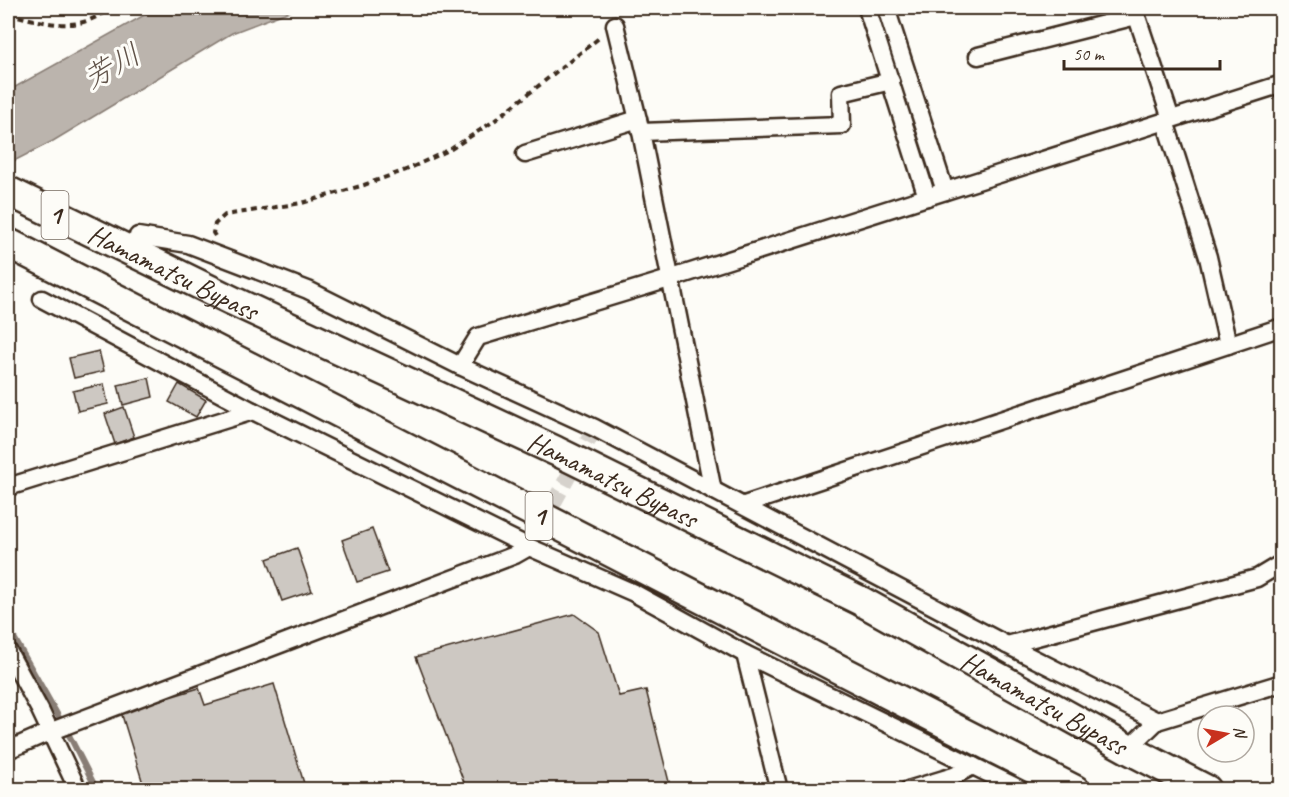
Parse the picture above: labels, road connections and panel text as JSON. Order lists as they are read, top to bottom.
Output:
{
  "streets": {
    "highway": ["1", "Hamamatsu Bypass"]
  },
  "water": ["芳川"],
  "scale_bar": "50 m",
  "north": "right"
}
